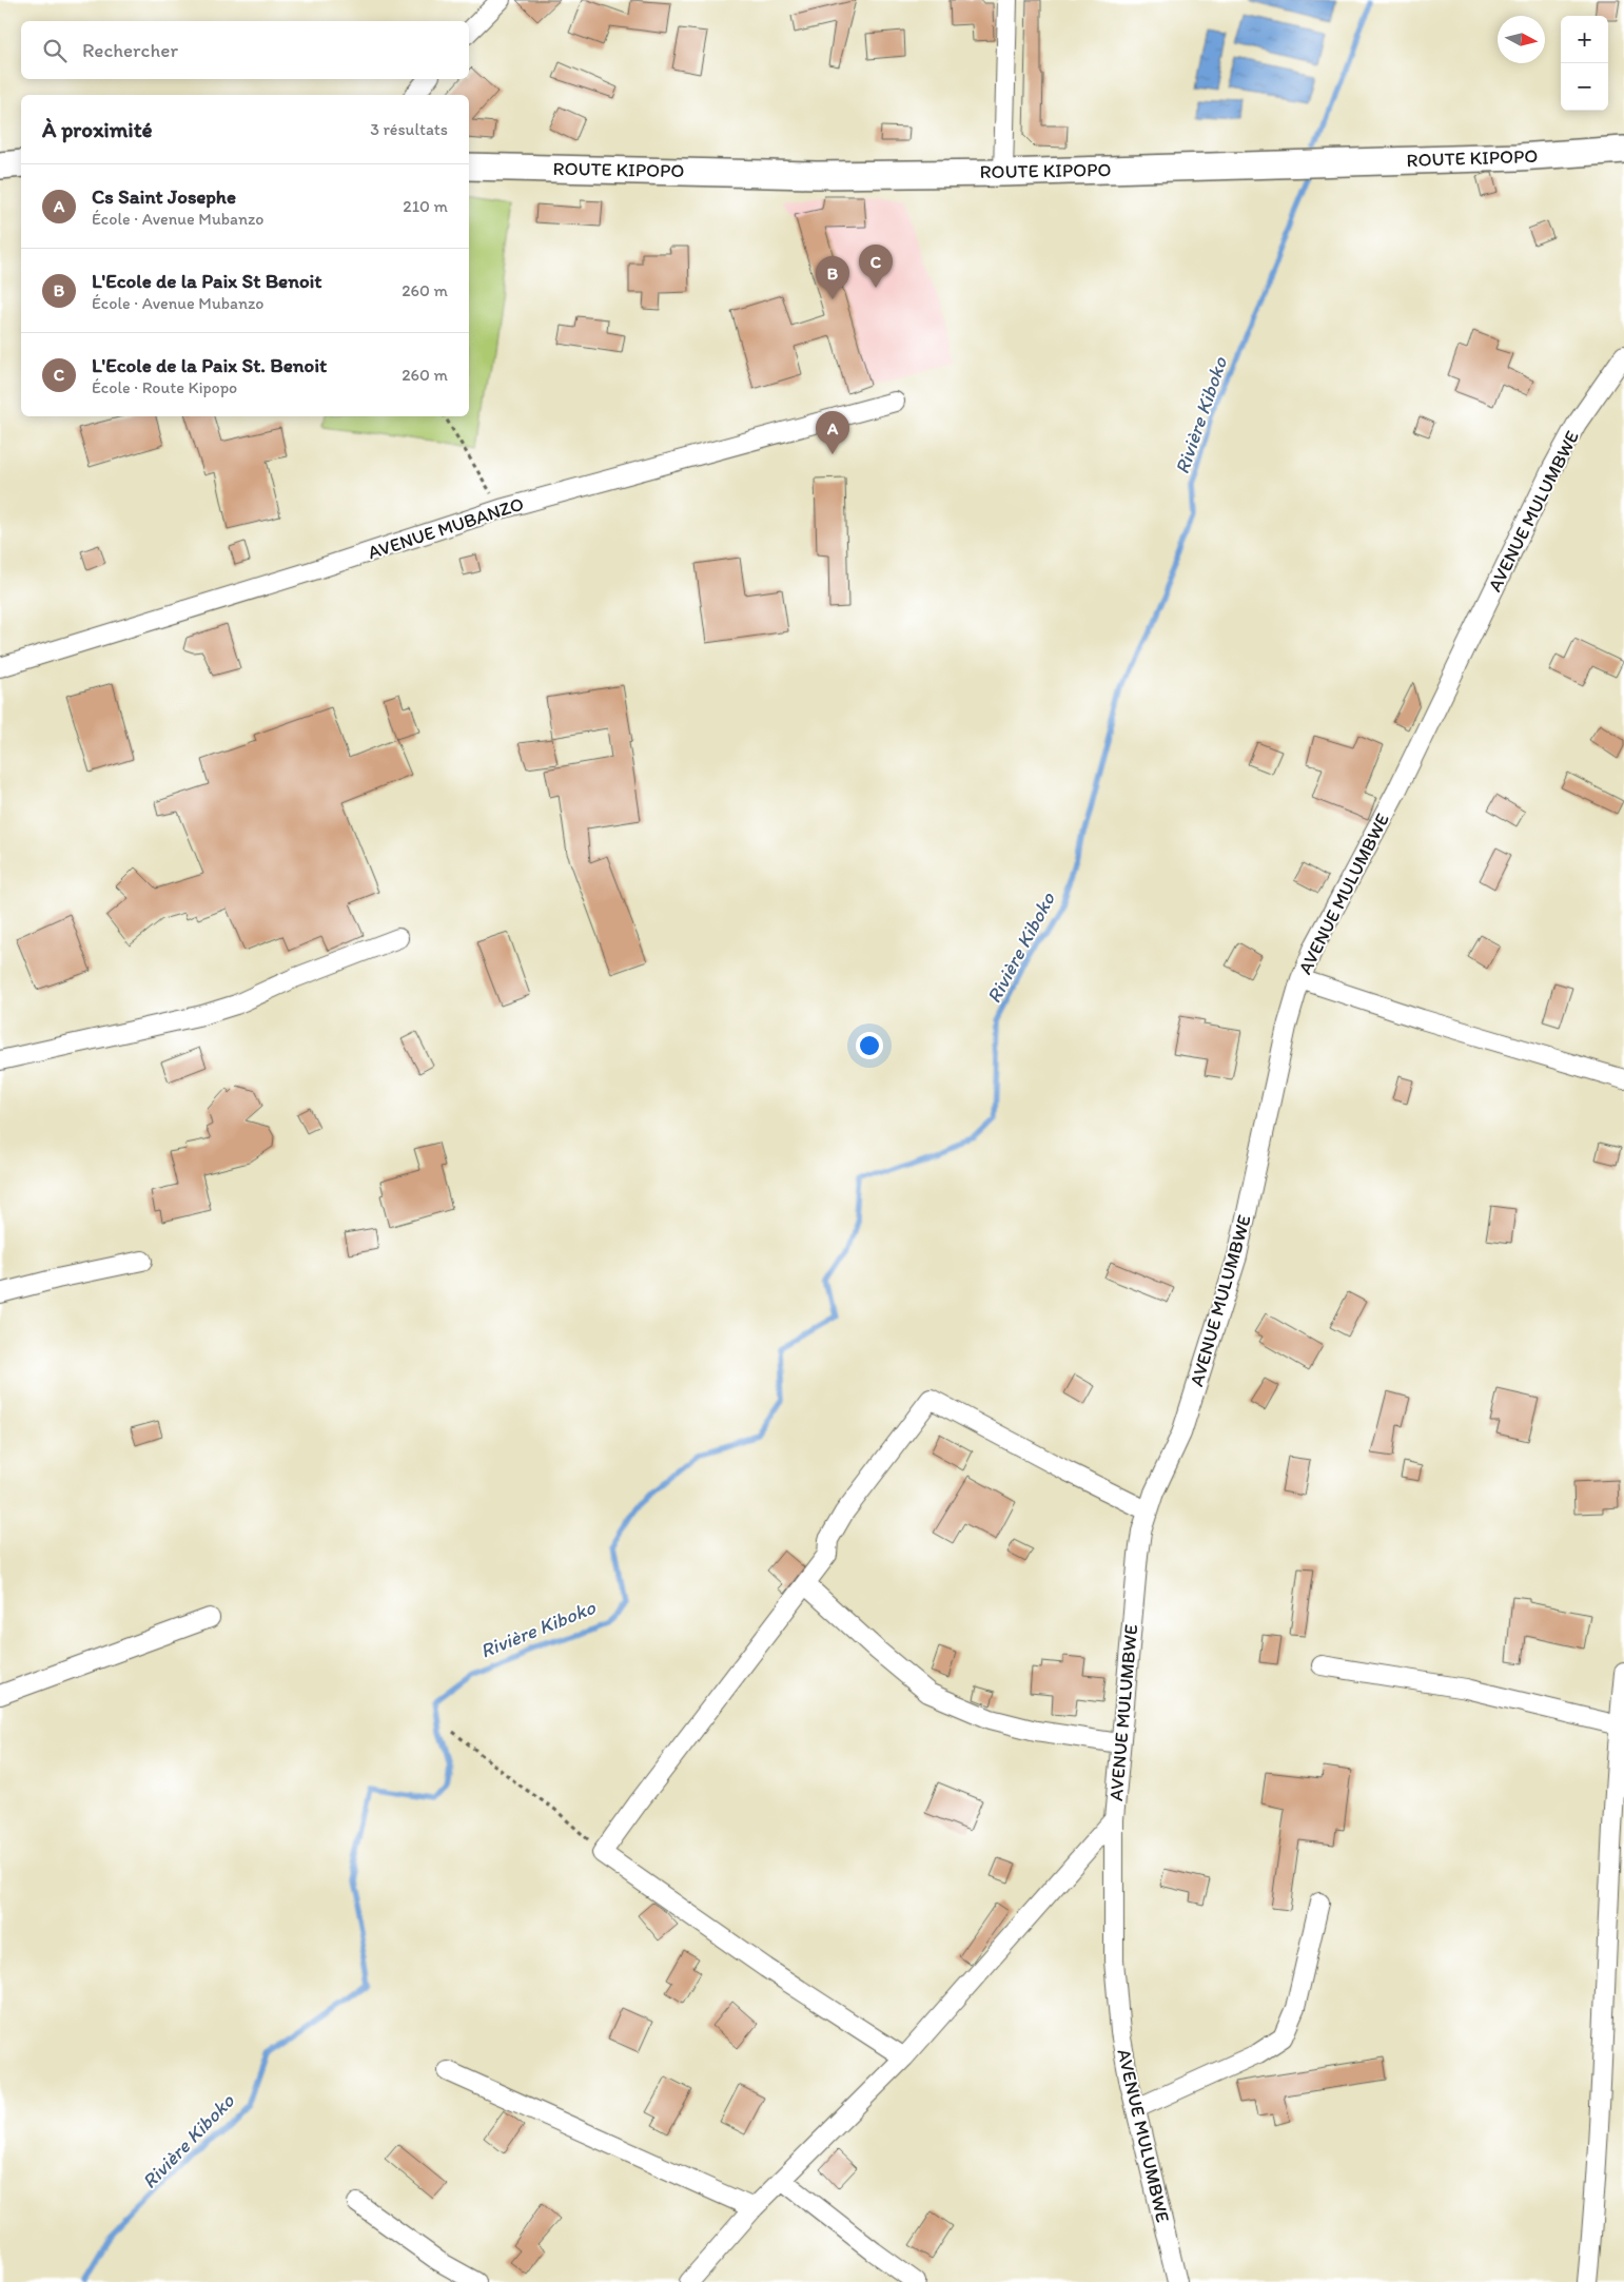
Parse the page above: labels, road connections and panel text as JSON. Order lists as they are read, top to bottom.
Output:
{
  "streets": {
    "main road": ["ROUTE KIPOPO"],
    "street": ["AVENUE MULUMBWE", "AVENUE MUBANZO"]
  },
  "water": ["Rivière Kiboko"],
  "north": "right",
  "page": {
    "map_buttons": ["+", "−"],
    "search": "Rechercher",
    "heading": ["À proximité", "3 résultats"],
    "list": [
      {
        "mark": "A",
        "name": "Cs Saint Josephe",
        "note": "École · Avenue Mubanzo",
        "value": "210 m"
      },
      {
        "mark": "B",
        "name": "L'Ecole de la Paix St Benoit",
        "note": "École · Avenue Mubanzo",
        "value": "260 m"
      },
      {
        "mark": "C",
        "name": "L'Ecole de la Paix St. Benoit",
        "note": "École · Route Kipopo",
        "value": "260 m"
      }
    ],
    "pins": ["C", "B", "A"]
  }
}
